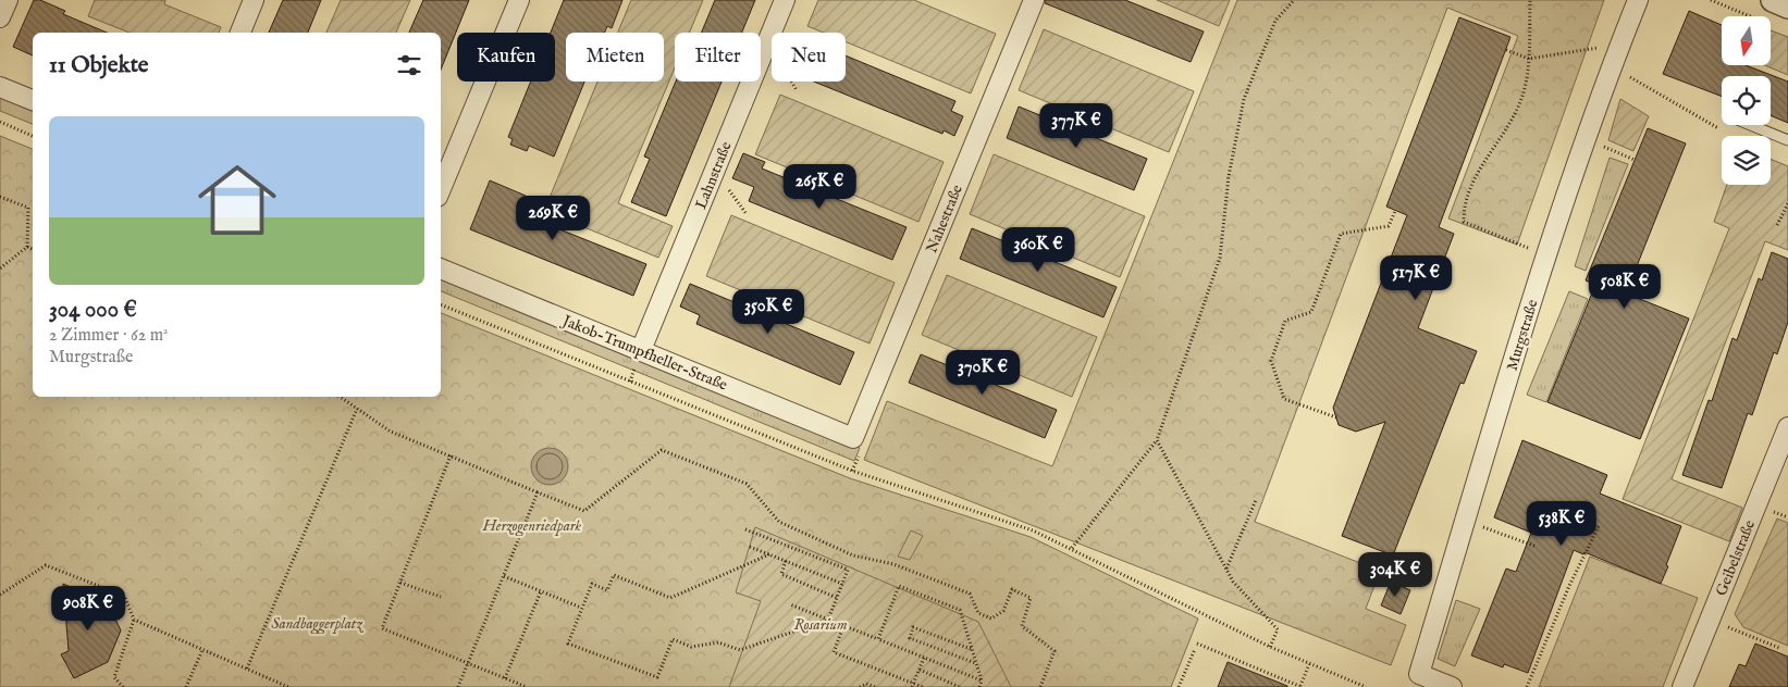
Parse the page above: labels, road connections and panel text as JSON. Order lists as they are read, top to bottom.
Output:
{
  "streets": {
    "street": [
      "Lahnstraße",
      "Nahestraße",
      "Murgstraße",
      "Jakob-Trumpfheller-Straße",
      "Geibelstraße"
    ]
  },
  "crossings": [
    ["Lahnstraße", "Jakob-Trumpfheller-Straße"],
    ["Nahestraße", "Jakob-Trumpfheller-Straße"]
  ],
  "parks": ["Herzogenriedpark", "Sandbaggerplatz", "Rosarium"],
  "north": "bottom",
  "page": {
    "chip": [
      "Kaufen",
      "Mieten",
      "Filter",
      "Neu"
    ],
    "heading": "11 Objekte",
    "list": [
      {
        "name": "304 000 €",
        "note": "2 Zimmer · 62 m² · Murgstraße"
      }
    ],
    "price": [
      "377K €",
      "265K €",
      "269K €",
      "360K €",
      "517K €",
      "508K €",
      "350K €",
      "370K €",
      "538K €",
      "304K €",
      "908K €"
    ]
  }
}
